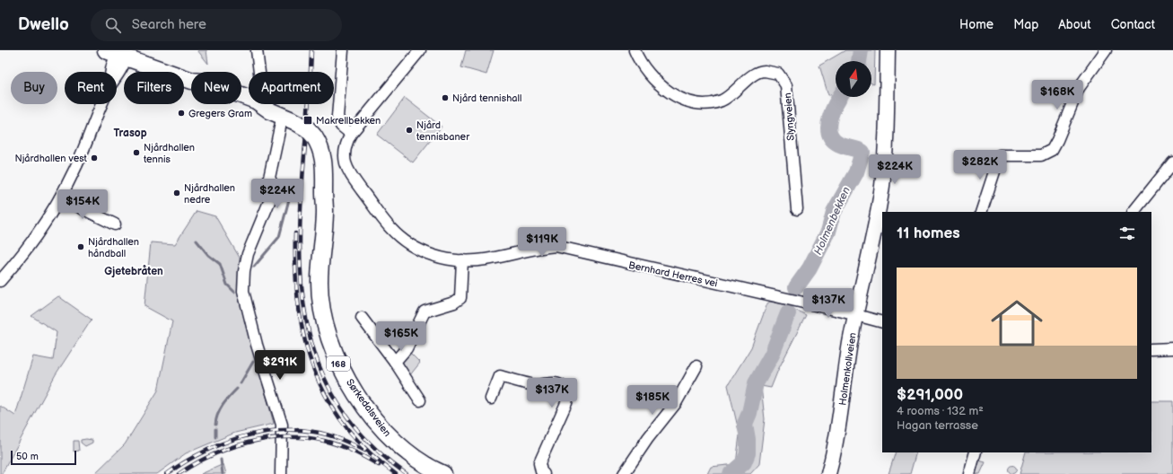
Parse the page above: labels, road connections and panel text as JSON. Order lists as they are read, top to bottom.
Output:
{
  "streets": {
    "main road": ["168", "Holmenkollveien", "Sørkedalsveien"],
    "street": ["Slyngveien", "Bernhard Herres vei"]
  },
  "crossings": [
    ["Bernhard Herres vei", "Holmenkollveien"]
  ],
  "districts": ["Trasop", "Gjetebråten"],
  "water": ["Holmenbekken"],
  "places": {
    "other": [
      "Njård tennishall",
      "Gregers Gram",
      "Njård tennisbaner",
      "Njårdhallen tennis",
      "Njårdhallen vest",
      "Njårdhallen nedre",
      "Njårdhallen håndball"
    ],
    "transit": ["Makrellbekken"]
  },
  "scale_bar": "50 m",
  "north": "top",
  "page": {
    "header": "Dwello",
    "search": "Search here",
    "nav": [
      "Home",
      "Map",
      "About",
      "Contact"
    ],
    "chip": [
      "Buy",
      "Rent",
      "Filters",
      "New",
      "Apartment"
    ],
    "price": [
      "$168K",
      "$282K",
      "$224K",
      "$224K",
      "$154K",
      "$119K",
      "$137K",
      "$165K",
      "$291K",
      "$137K",
      "$185K"
    ],
    "heading": "11 homes",
    "list": [
      {
        "name": "$291,000",
        "note": "4 rooms · 132 m² · Hagan terrasse"
      }
    ],
    "scale": "50 m"
  }
}
